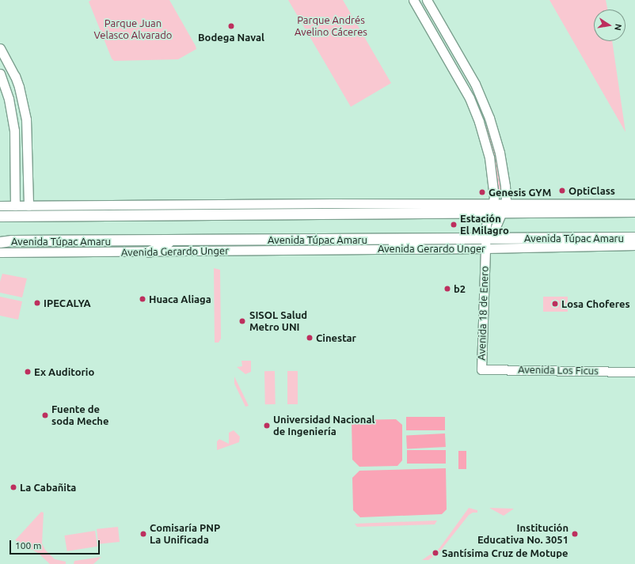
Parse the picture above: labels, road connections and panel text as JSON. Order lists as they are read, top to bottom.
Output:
{
  "streets": {
    "main road": ["Avenida Túpac Amaru"],
    "street": ["Avenida Gerardo Unger", "Avenida 18 de Enero", "Avenida Los Ficus"]
  },
  "crossings": [
    ["Avenida Túpac Amaru", "Avenida Gerardo Unger"],
    ["Avenida Túpac Amaru", "Avenida 18 de Enero"],
    ["Avenida Gerardo Unger", "Avenida 18 de Enero"],
    ["Avenida 18 de Enero", "Avenida Los Ficus"]
  ],
  "parks": ["Parque Andrés Avelino Cáceres", "Parque Juan Velasco Alvarado"],
  "places": [
    "Bodega Naval",
    "OptiClass",
    "Genesis GYM",
    "Estación El Milagro",
    "b2",
    "Huaca Aliaga",
    "IPECALYA",
    "Losa Choferes",
    "SISOL Salud Metro UNI",
    "Cinestar",
    "Ex Auditorio",
    "Fuente de soda Meche",
    "Universidad Nacional de Ingeniería",
    "La Cabañita",
    "Comisaría PNP La Unificada",
    "Institución Educativa No. 3051",
    "Santísima Cruz de Motupe"
  ],
  "scale_bar": "100 m",
  "north": "right"
}
